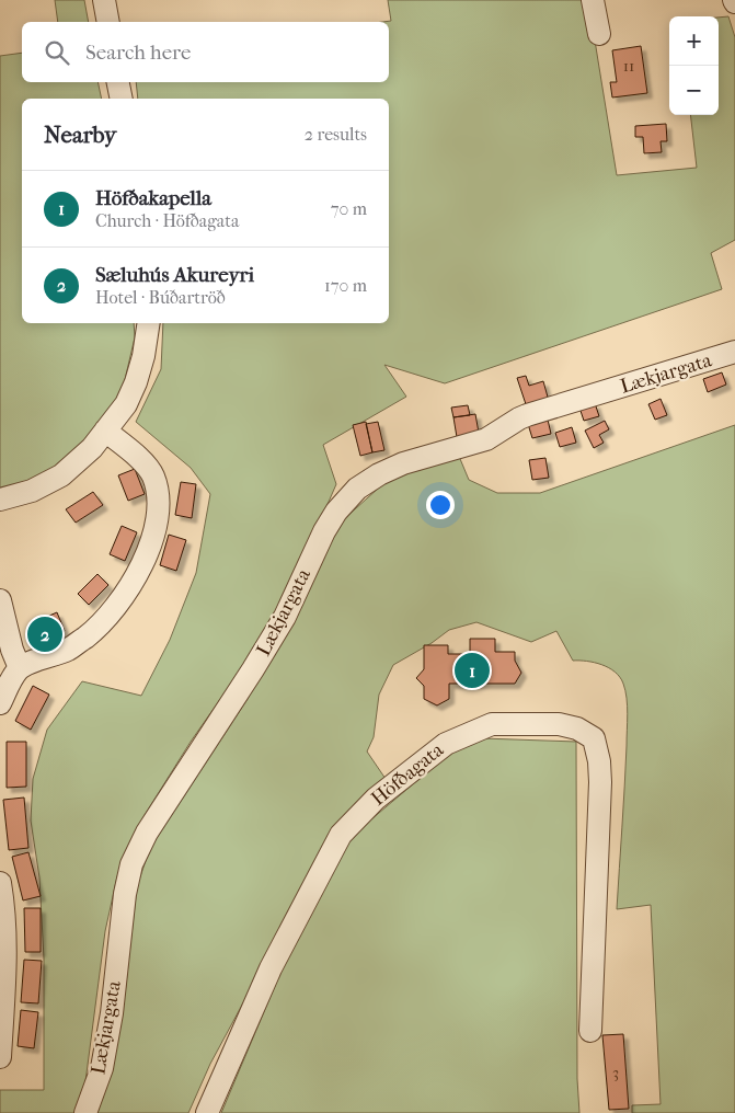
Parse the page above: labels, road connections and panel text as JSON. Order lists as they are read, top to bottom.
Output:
{
  "streets": {
    "street": ["Lækjargata", "Höfðagata"]
  },
  "house_numbers": ["11", "3"],
  "page": {
    "map_buttons": ["+", "−"],
    "search": "Search here",
    "heading": ["Nearby", "2 results"],
    "list": [
      {
        "mark": "1",
        "name": "Höfðakapella",
        "note": "Church · Höfðagata",
        "value": "70 m"
      },
      {
        "mark": "2",
        "name": "Sæluhús Akureyri",
        "note": "Hotel · Búðartröð",
        "value": "170 m"
      }
    ],
    "pins": ["2", "1"]
  }
}
